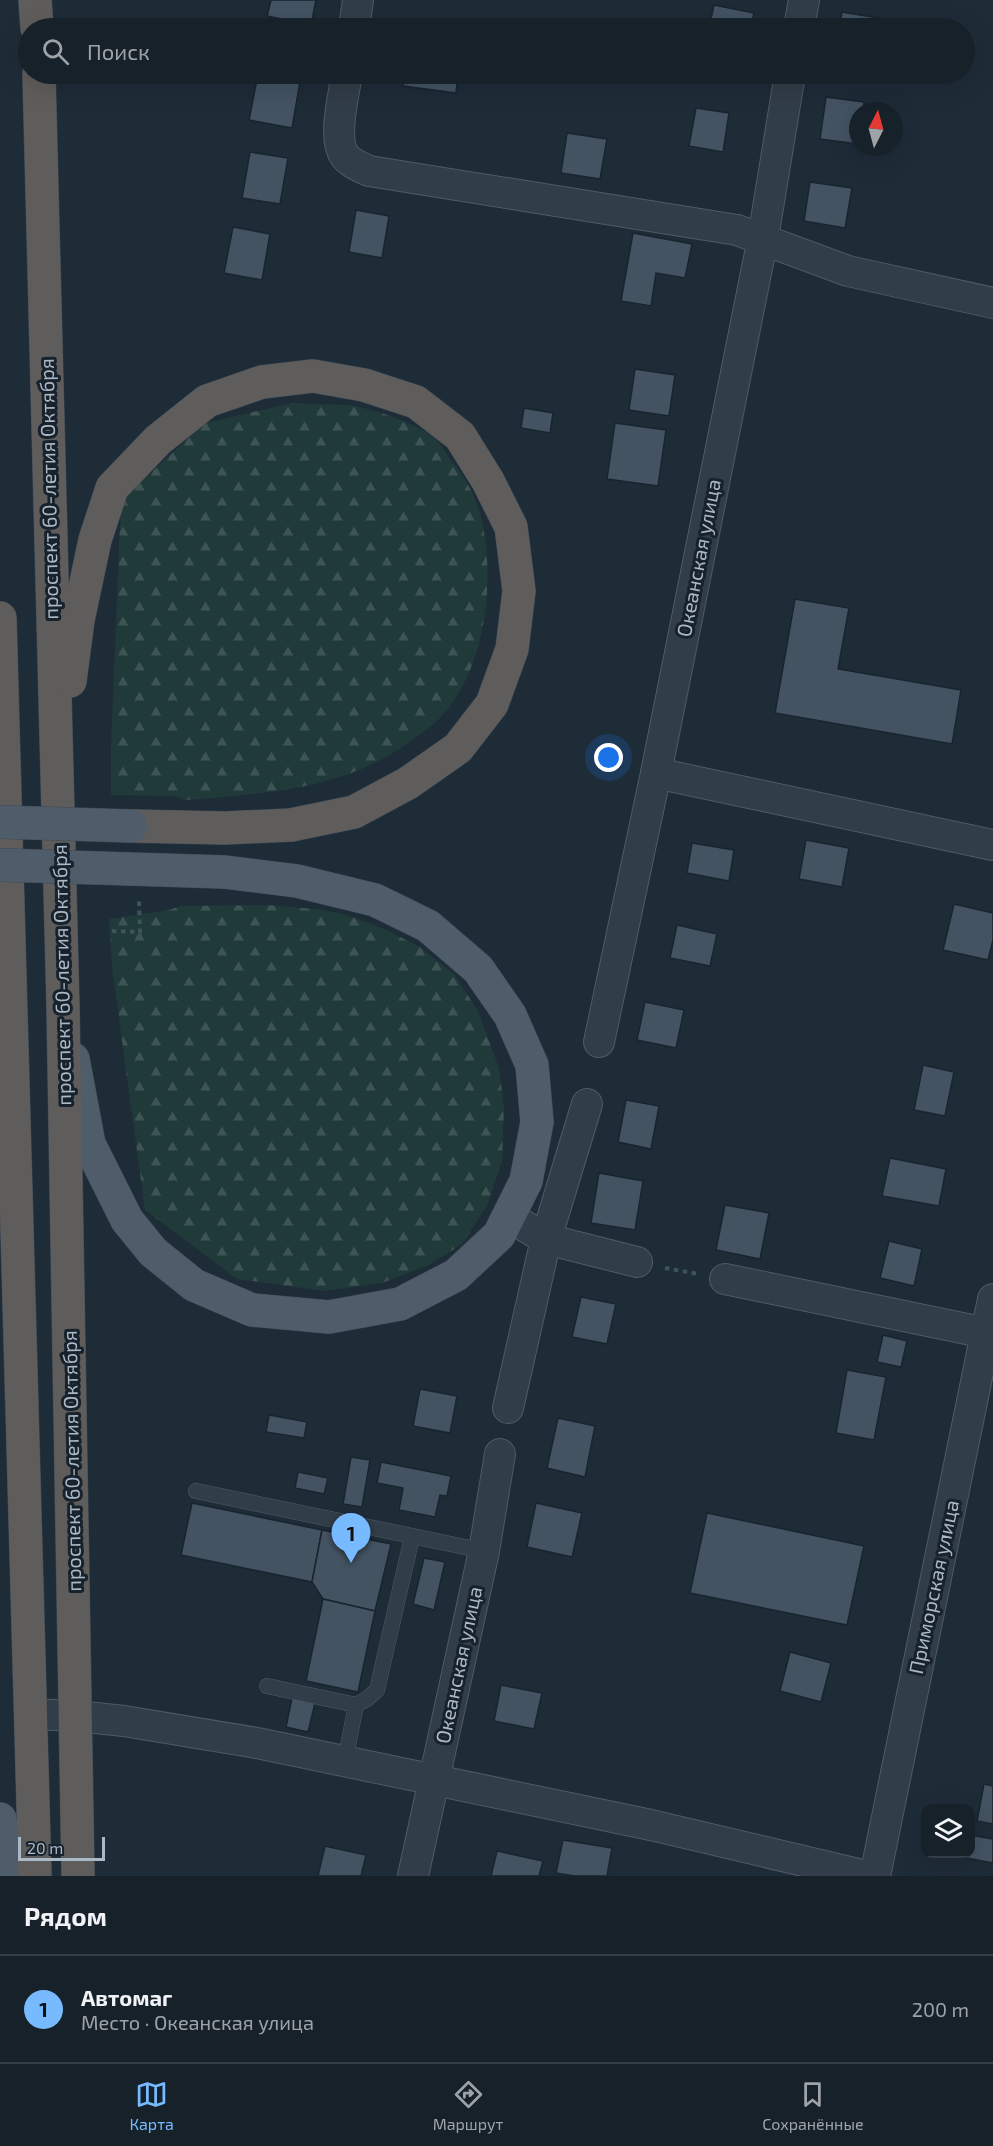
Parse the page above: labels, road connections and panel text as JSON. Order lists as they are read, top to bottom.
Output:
{
  "streets": {
    "highway": ["проспект 60-летия Октября"],
    "street": ["Океанская улица", "Приморская улица"]
  },
  "scale_bar": "20 m",
  "north": "top",
  "page": {
    "search": "Поиск",
    "pins": "1",
    "scale": "20 m",
    "heading": "Рядом",
    "list": [
      {
        "mark": "1",
        "name": "Автомаг",
        "note": "Место · Океанская улица",
        "value": "200 m"
      }
    ],
    "nav": ["Карта", "Маршрут", "Сохранённые"]
  }
}
